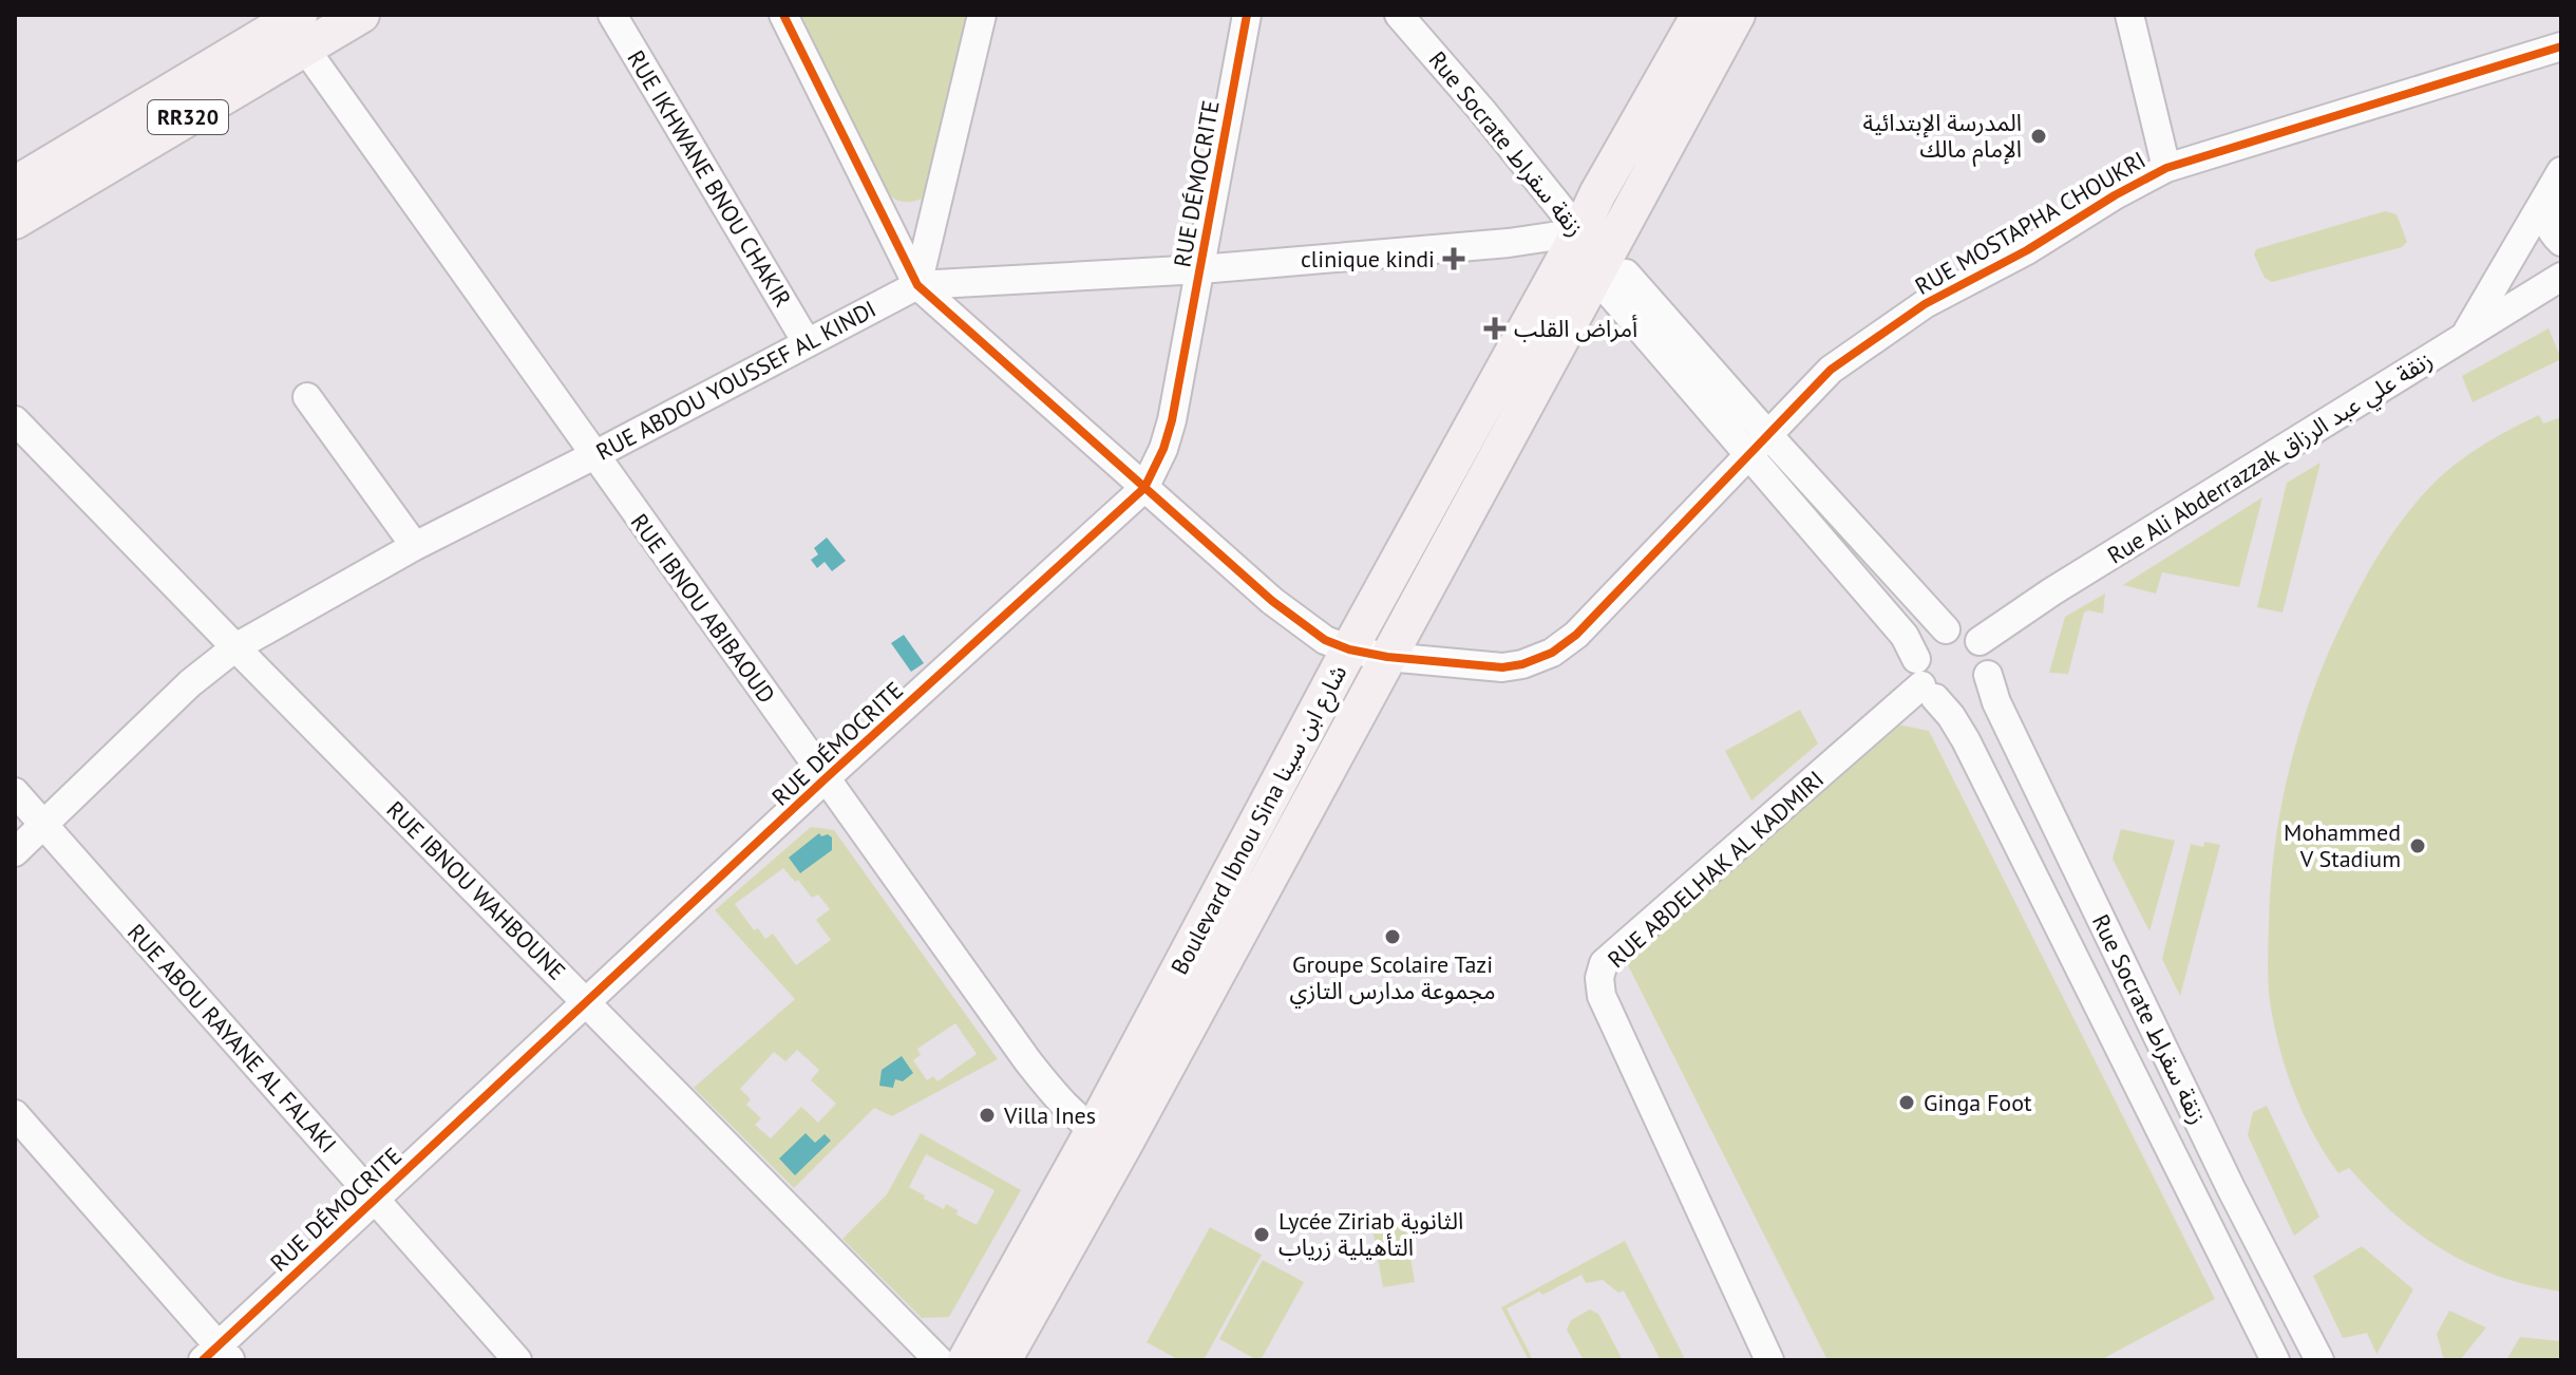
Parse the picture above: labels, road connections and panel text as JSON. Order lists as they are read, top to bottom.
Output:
{
  "streets": {
    "main road": ["RR320", "Boulevard Ibnou Sina شارع ابن سينا"],
    "street": [
      "Rue Socrate زنقة سقراط",
      "RUE IKHWANE BNOU CHAKIR",
      "RUE DÉMOCRITE",
      "RUE MOSTAPHA CHOUKRI",
      "RUE ABDOU YOUSSEF AL KINDI",
      "Rue Ali Abderrazzak زنقة علي عبد الرزاق",
      "RUE IBNOU ABIBAOUD",
      "RUE ABDELHAK AL KADMIRI",
      "RUE IBNOU WAHBOUNE",
      "RUE ABOU RAYANE AL FALAKI"
    ]
  },
  "crossings": [
    ["RR320", "RUE IBNOU ABIBAOUD"],
    ["Rue Socrate زنقة سقراط", "RUE MOSTAPHA CHOUKRI"],
    ["Rue Socrate زنقة سقراط", "RUE ABDOU YOUSSEF AL KINDI"],
    ["Rue Socrate زنقة سقراط", "Rue Ali Abderrazzak زنقة علي عبد الرزاق"],
    ["Rue Socrate زنقة سقراط", "Boulevard Ibnou Sina شارع ابن سينا"],
    ["Rue Socrate زنقة سقراط", "RUE ABDELHAK AL KADMIRI"],
    ["RUE IKHWANE BNOU CHAKIR", "RUE ABDOU YOUSSEF AL KINDI"],
    ["RUE DÉMOCRITE", "RUE MOSTAPHA CHOUKRI"],
    ["RUE DÉMOCRITE", "RUE ABDOU YOUSSEF AL KINDI"],
    ["RUE DÉMOCRITE", "RUE IBNOU ABIBAOUD"],
    ["RUE DÉMOCRITE", "RUE IBNOU WAHBOUNE"],
    ["RUE DÉMOCRITE", "RUE ABOU RAYANE AL FALAKI"],
    ["RUE MOSTAPHA CHOUKRI", "RUE ABDOU YOUSSEF AL KINDI"],
    ["RUE MOSTAPHA CHOUKRI", "Boulevard Ibnou Sina شارع ابن سينا"],
    ["RUE ABDOU YOUSSEF AL KINDI", "RUE IBNOU ABIBAOUD"],
    ["RUE ABDOU YOUSSEF AL KINDI", "Boulevard Ibnou Sina شارع ابن سينا"],
    ["RUE ABDOU YOUSSEF AL KINDI", "RUE IBNOU WAHBOUNE"],
    ["RUE ABDOU YOUSSEF AL KINDI", "RUE ABOU RAYANE AL FALAKI"],
    ["Rue Ali Abderrazzak زنقة علي عبد الرزاق", "RUE ABDELHAK AL KADMIRI"],
    ["RUE IBNOU ABIBAOUD", "Boulevard Ibnou Sina شارع ابن سينا"]
  ],
  "places": {
    "other": [
      "المدرسة الإبتدائية الإمام مالك",
      "Mohammed V Stadium",
      "Groupe Scolaire Tazi مجموعة مدارس التازي",
      "Ginga Foot",
      "Villa Ines",
      "Lycée Ziriab الثانوية التأهيلية زرياب"
    ],
    "health": ["clinique kindi", "أمراض القلب"]
  }
}
